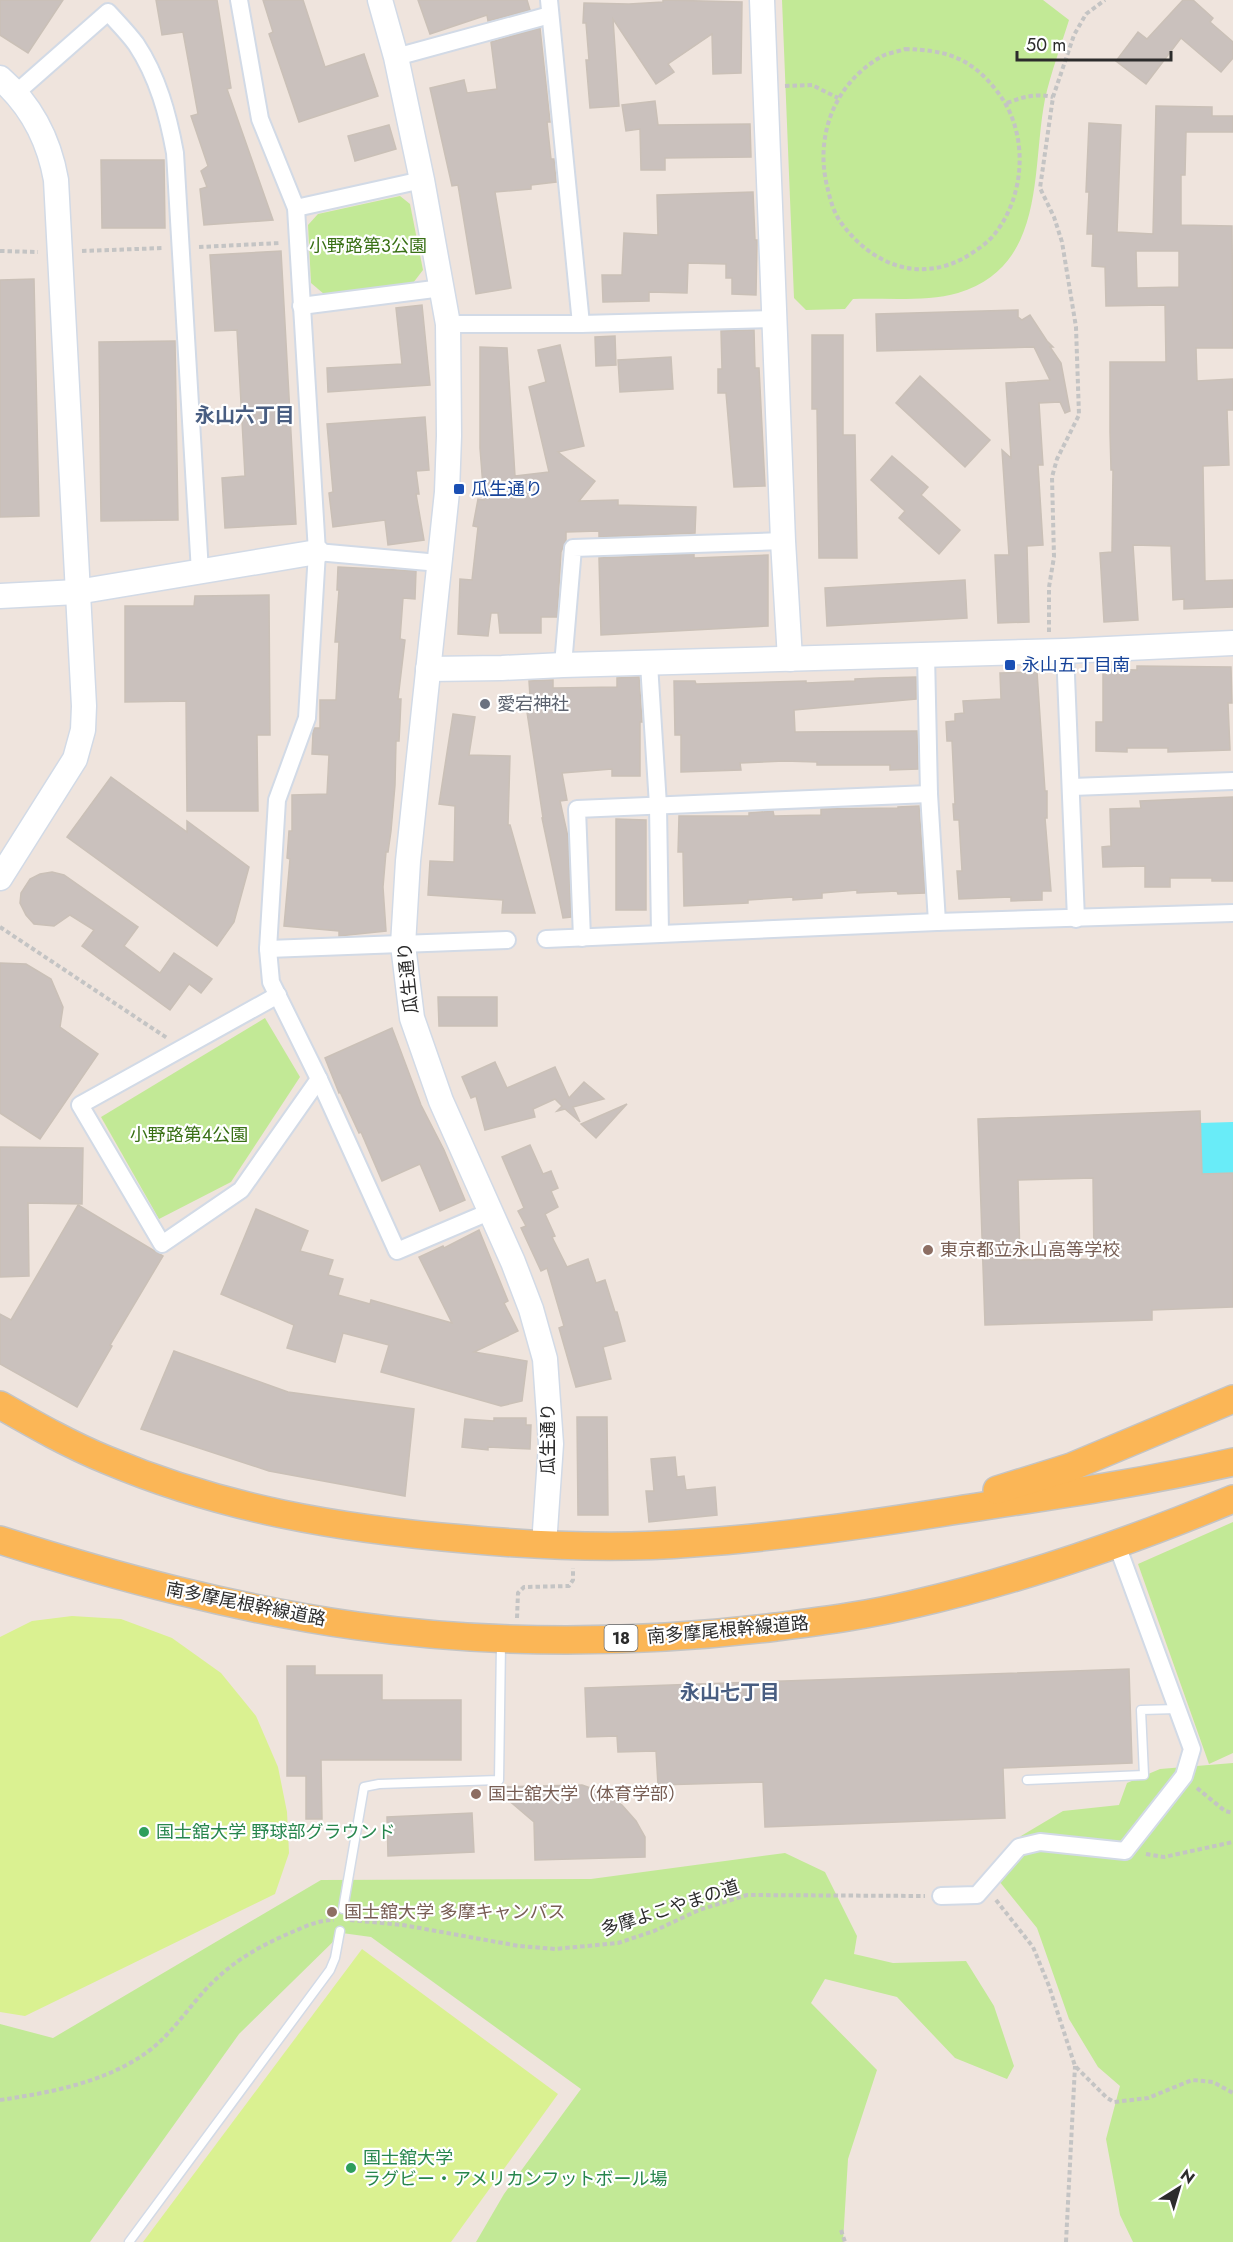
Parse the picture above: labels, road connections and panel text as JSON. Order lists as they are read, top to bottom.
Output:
{
  "streets": {
    "main road": ["南多摩尾根幹線道路", "18"],
    "street": ["瓜生通り"],
    "path": ["多摩よこやまの道"]
  },
  "districts": ["永山六丁目", "永山七丁目"],
  "parks": ["小野路第3公園", "小野路第4公園"],
  "places": {
    "transit": ["瓜生通り", "永山五丁目南"],
    "other": [
      "愛宕神社",
      "東京都立永山高等学校",
      "国士舘大学（体育学部）",
      "国士舘大学 野球部グラウンド",
      "国士舘大学 多摩キャンパス",
      "国士舘大学 ラグビー・アメリカンフットボール場"
    ]
  },
  "scale_bar": "50 m",
  "north": "top right"
}
